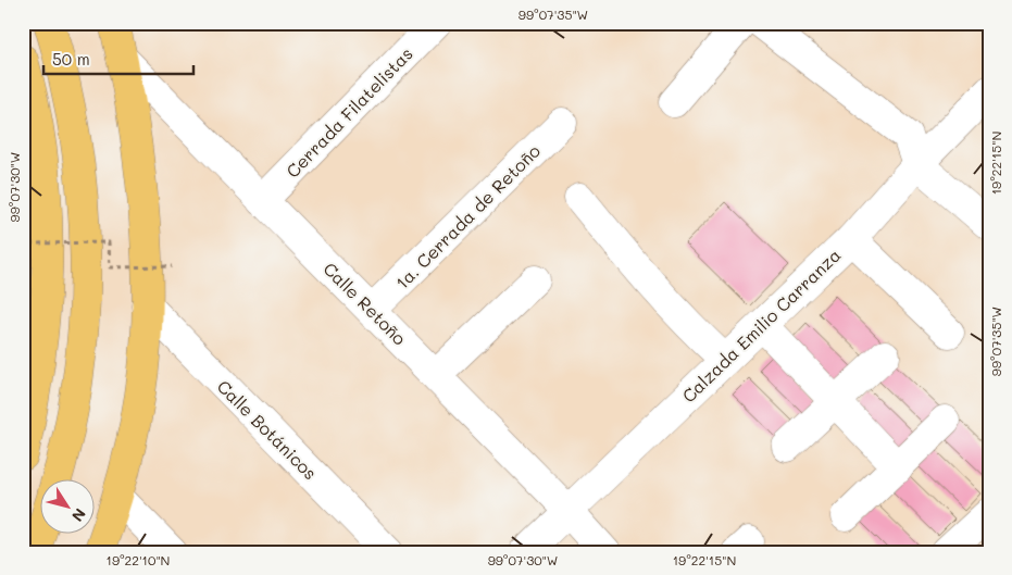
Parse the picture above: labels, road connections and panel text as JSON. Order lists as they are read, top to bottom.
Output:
{
  "streets": {
    "street": [
      "Cerrada Filatelistas",
      "1a. Cerrada de Retoño",
      "Calle Retoño",
      "Calzada Emilio Carranza",
      "Calle Botánicos"
    ]
  },
  "crossings": [
    ["Cerrada Filatelistas", "Calle Retoño"],
    ["1a. Cerrada de Retoño", "Calle Retoño"],
    ["Calle Retoño", "Calzada Emilio Carranza"]
  ],
  "scale_bar": "50 m",
  "north": "bottom right",
  "coordinates": [
    "99°07'35\"W",
    "19°22'15\"N",
    "99°07'30\"W",
    "19°22'10\"N"
  ]
}
